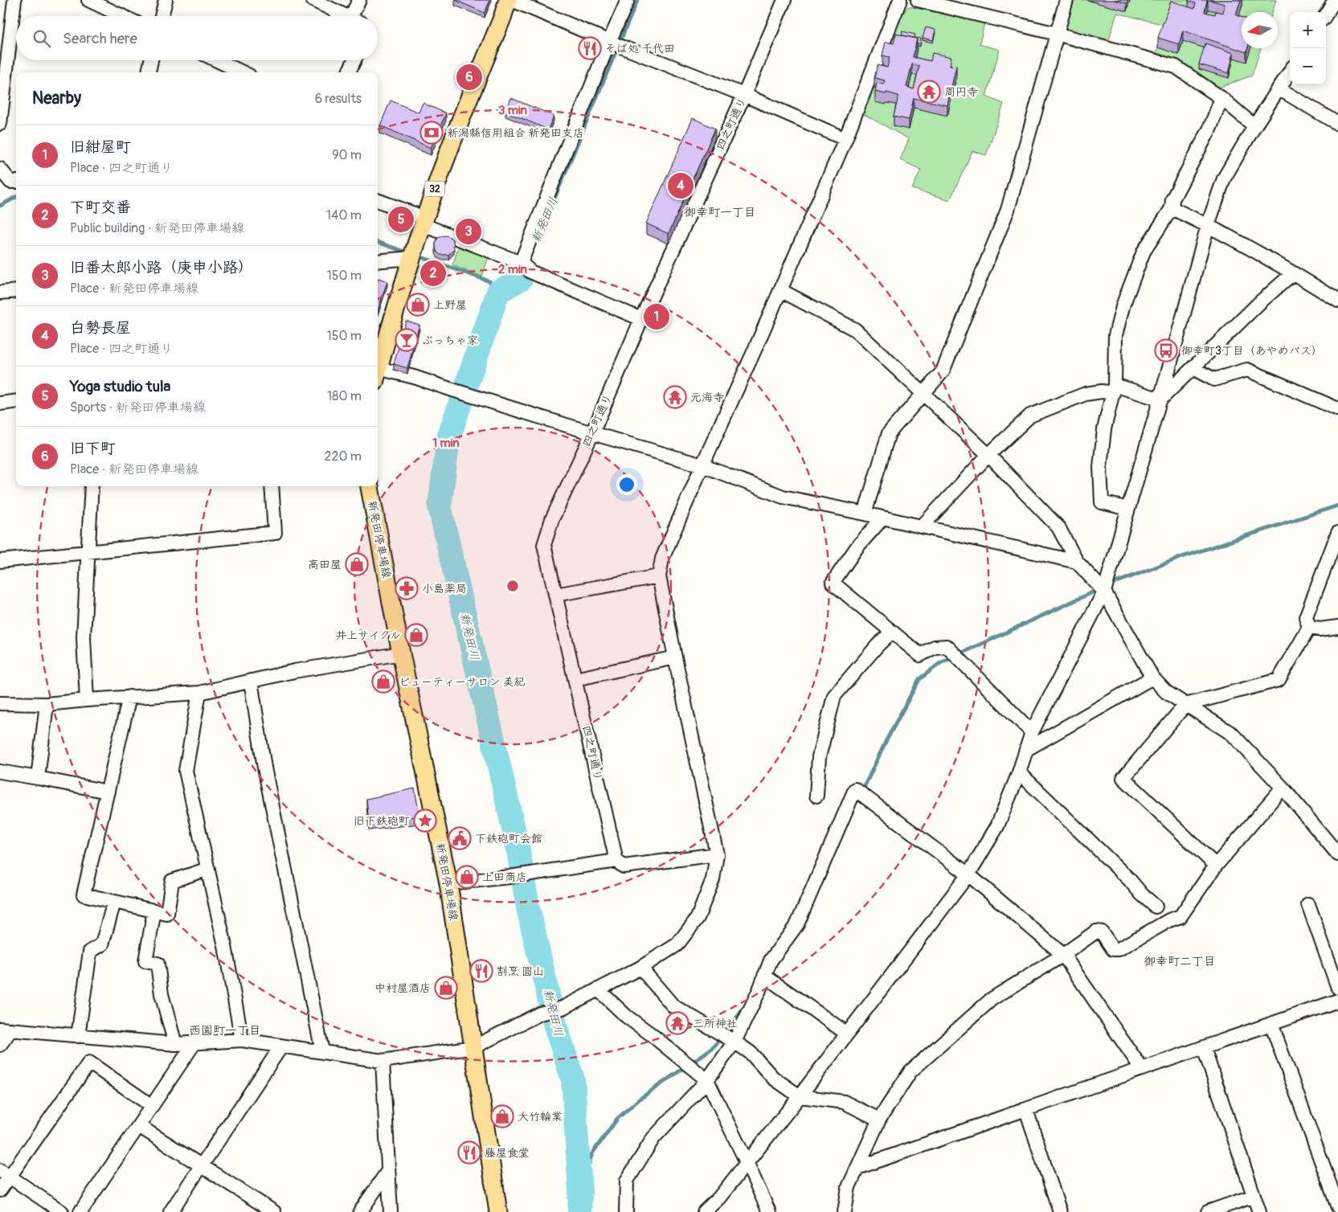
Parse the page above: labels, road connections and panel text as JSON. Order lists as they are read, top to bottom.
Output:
{
  "streets": {
    "main road": ["32", "新発田停車場線"],
    "street": ["四之町通り"]
  },
  "districts": ["御幸町一丁目", "御幸町二丁目", "西園町一丁目"],
  "water": ["新発田川"],
  "places": {
    "restaurant": ["そば処 千代田", "割烹 圓山", "藤屋食堂"],
    "temple": ["周円寺", "元海寺", "三所神社"],
    "bank": ["新潟縣信用組合 新発田支店"],
    "shop": [
      "上野屋",
      "高田屋",
      "井上サイクル",
      "ビューティーサロン 美紀",
      "上田商店",
      "中村屋酒店",
      "大竹輪業"
    ],
    "bar": ["ぶっちゃ家"],
    "bus stop": ["御幸町3丁目（あやめバス）"],
    "pharmacy": ["小島薬局"],
    "place": ["旧下鉄砲町"],
    "public building": ["下鉄砲町会館"]
  },
  "north": "left",
  "page": {
    "map_buttons": ["+", "−"],
    "search": "Search here",
    "pins": [
      "6",
      "4",
      "5",
      "3",
      "2",
      "1"
    ],
    "heading": ["Nearby", "6 results"],
    "list": [
      {
        "mark": "1",
        "name": "旧紺屋町",
        "note": "Place · 四之町通り",
        "value": "90 m"
      },
      {
        "mark": "2",
        "name": "下町交番",
        "note": "Public building · 新発田停車場線",
        "value": "140 m"
      },
      {
        "mark": "3",
        "name": "旧番太郎小路（庚申小路）",
        "note": "Place · 新発田停車場線",
        "value": "150 m"
      },
      {
        "mark": "4",
        "name": "白勢長屋",
        "note": "Place · 四之町通り",
        "value": "150 m"
      },
      {
        "mark": "5",
        "name": "Yoga studio tula",
        "note": "Sports · 新発田停車場線",
        "value": "180 m"
      },
      {
        "mark": "6",
        "name": "旧下町",
        "note": "Place · 新発田停車場線",
        "value": "220 m"
      }
    ]
  },
  "rings": ["3 min", "2 min", "1 min"]
}
